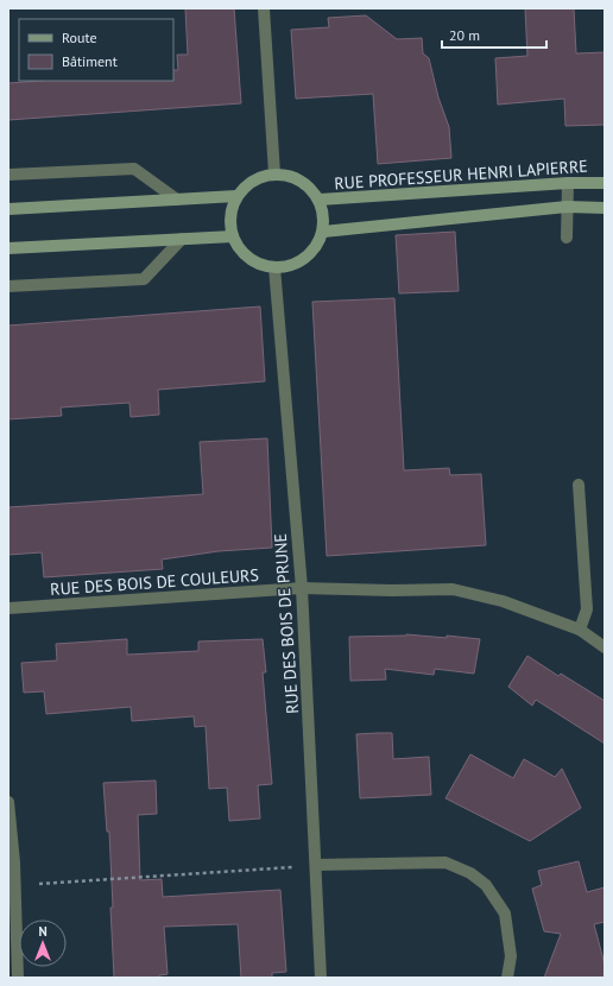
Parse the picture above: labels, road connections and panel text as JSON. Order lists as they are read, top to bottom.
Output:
{
  "streets": {
    "main road": ["RUE PROFESSEUR HENRI LAPIERRE"],
    "street": ["RUE DES BOIS DE COULEURS", "RUE DES BOIS DE PRUNE"]
  },
  "crossings": [
    ["RUE PROFESSEUR HENRI LAPIERRE", "RUE DES BOIS DE PRUNE"],
    ["RUE DES BOIS DE COULEURS", "RUE DES BOIS DE PRUNE"]
  ],
  "legend": ["Route", "Bâtiment"],
  "scale_bar": "20 m",
  "north": "top"
}
